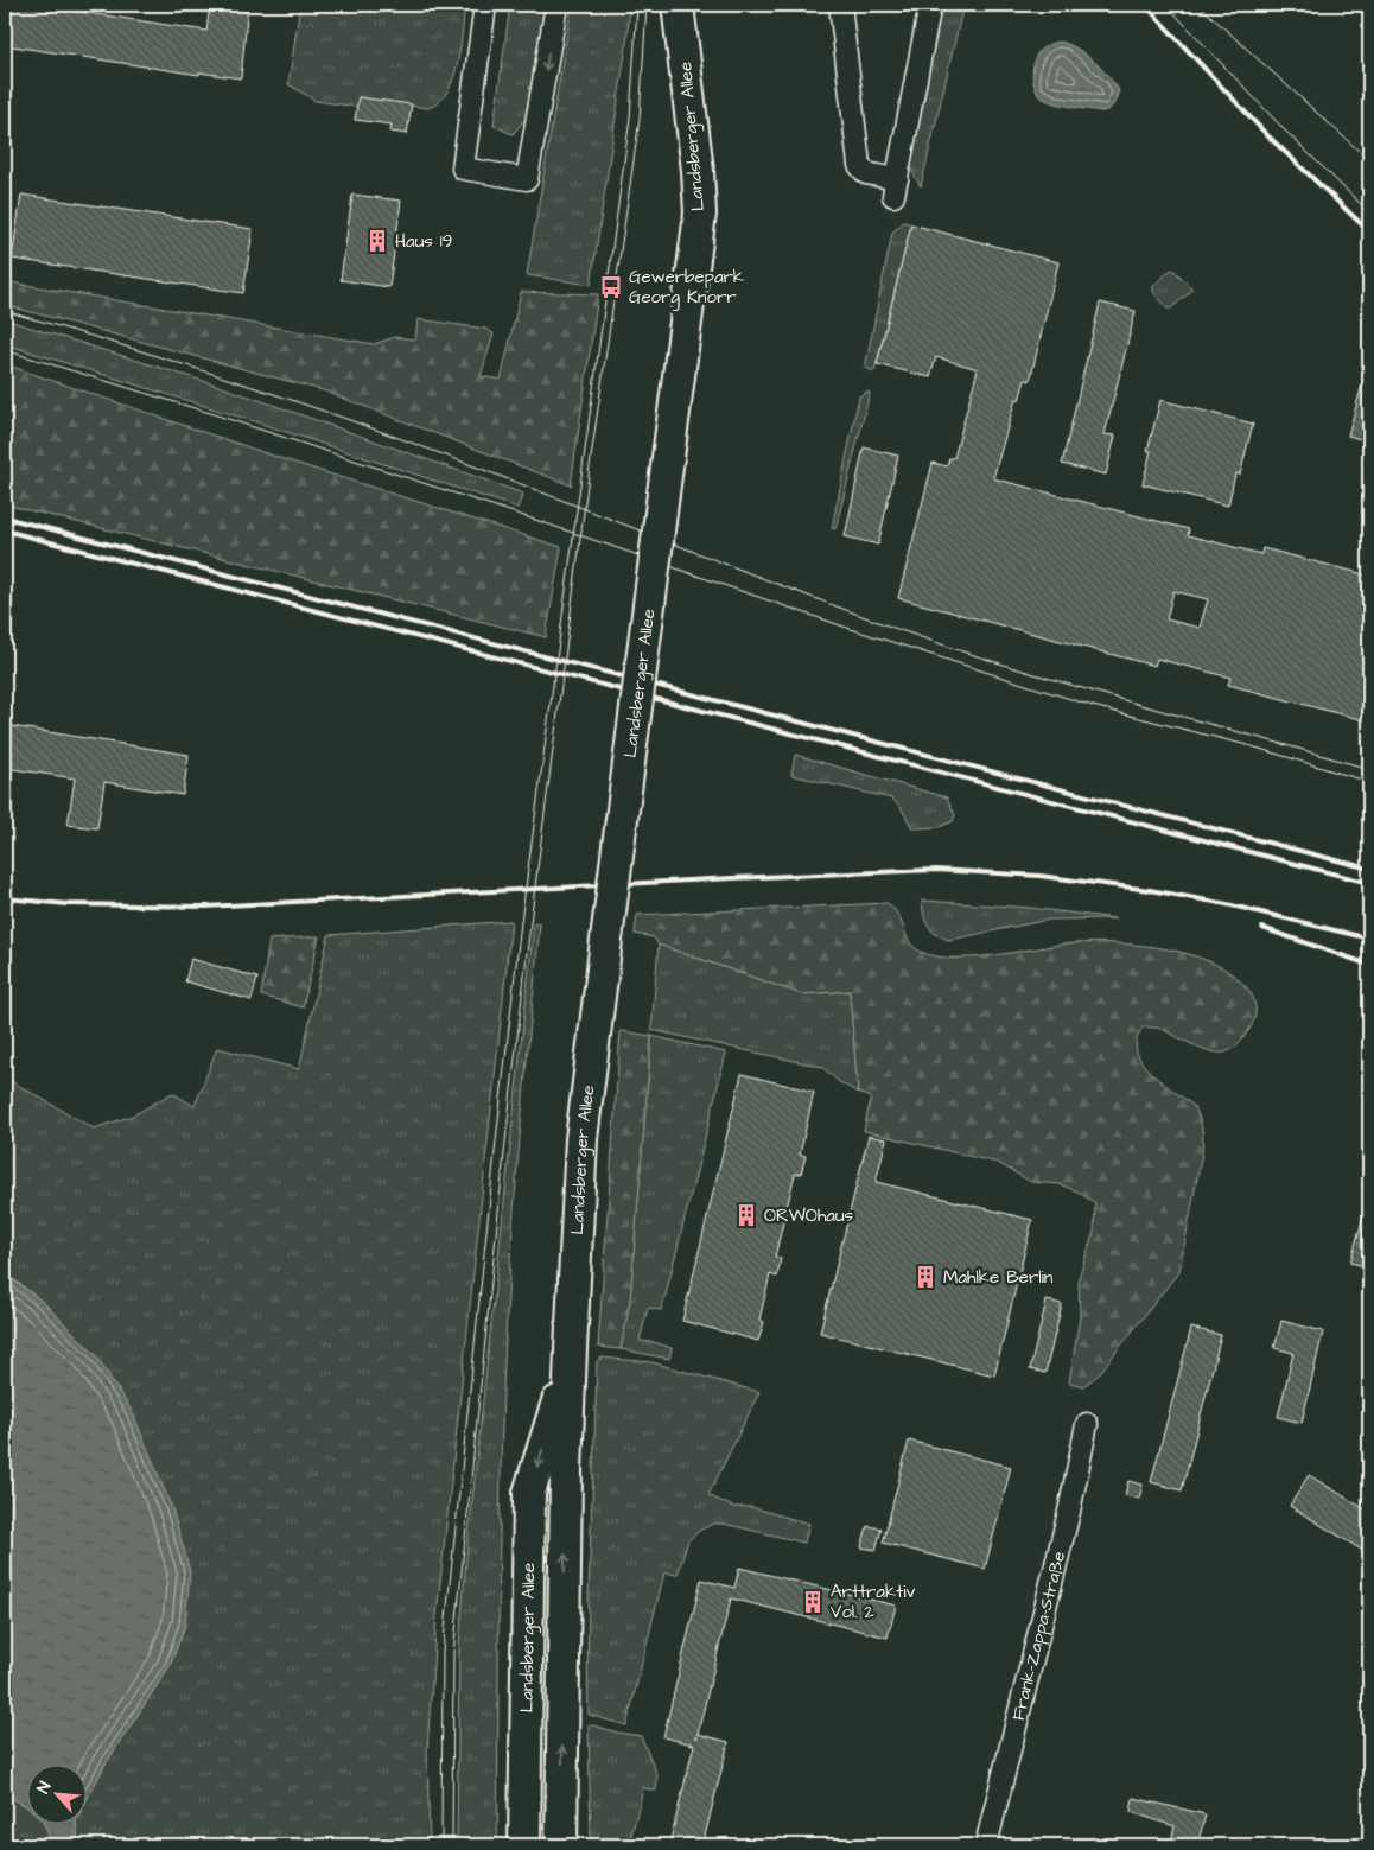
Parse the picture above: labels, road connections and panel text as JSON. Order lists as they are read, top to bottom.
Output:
{
  "streets": {
    "main road": ["Landsberger Allee"],
    "street": ["Frank-Zappa-Straße"]
  },
  "places": {
    "building": [
      "Haus 19",
      "ORWOhaus",
      "Mahlke Berlin",
      "Arttraktiv Vol. 2"
    ],
    "bus stop": ["Gewerbepark Georg Knorr"]
  },
  "north": "top left"
}
